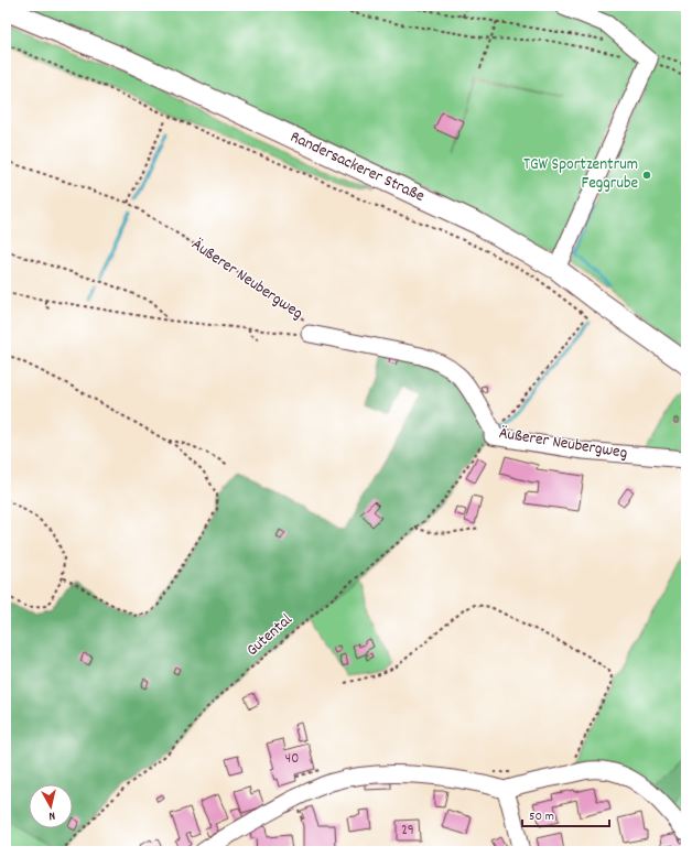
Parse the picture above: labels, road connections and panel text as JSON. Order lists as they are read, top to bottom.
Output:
{
  "streets": {
    "main road": ["Randersackerer Straße"],
    "street": ["Äußerer Neubergweg"],
    "path": ["Gutental"]
  },
  "crossings": [
    ["Äußerer Neubergweg", "Gutental"]
  ],
  "places": ["TGW Sportzentrum Feggrube"],
  "house_numbers": ["40", "29"],
  "scale_bar": "50 m",
  "north": "bottom"
}
